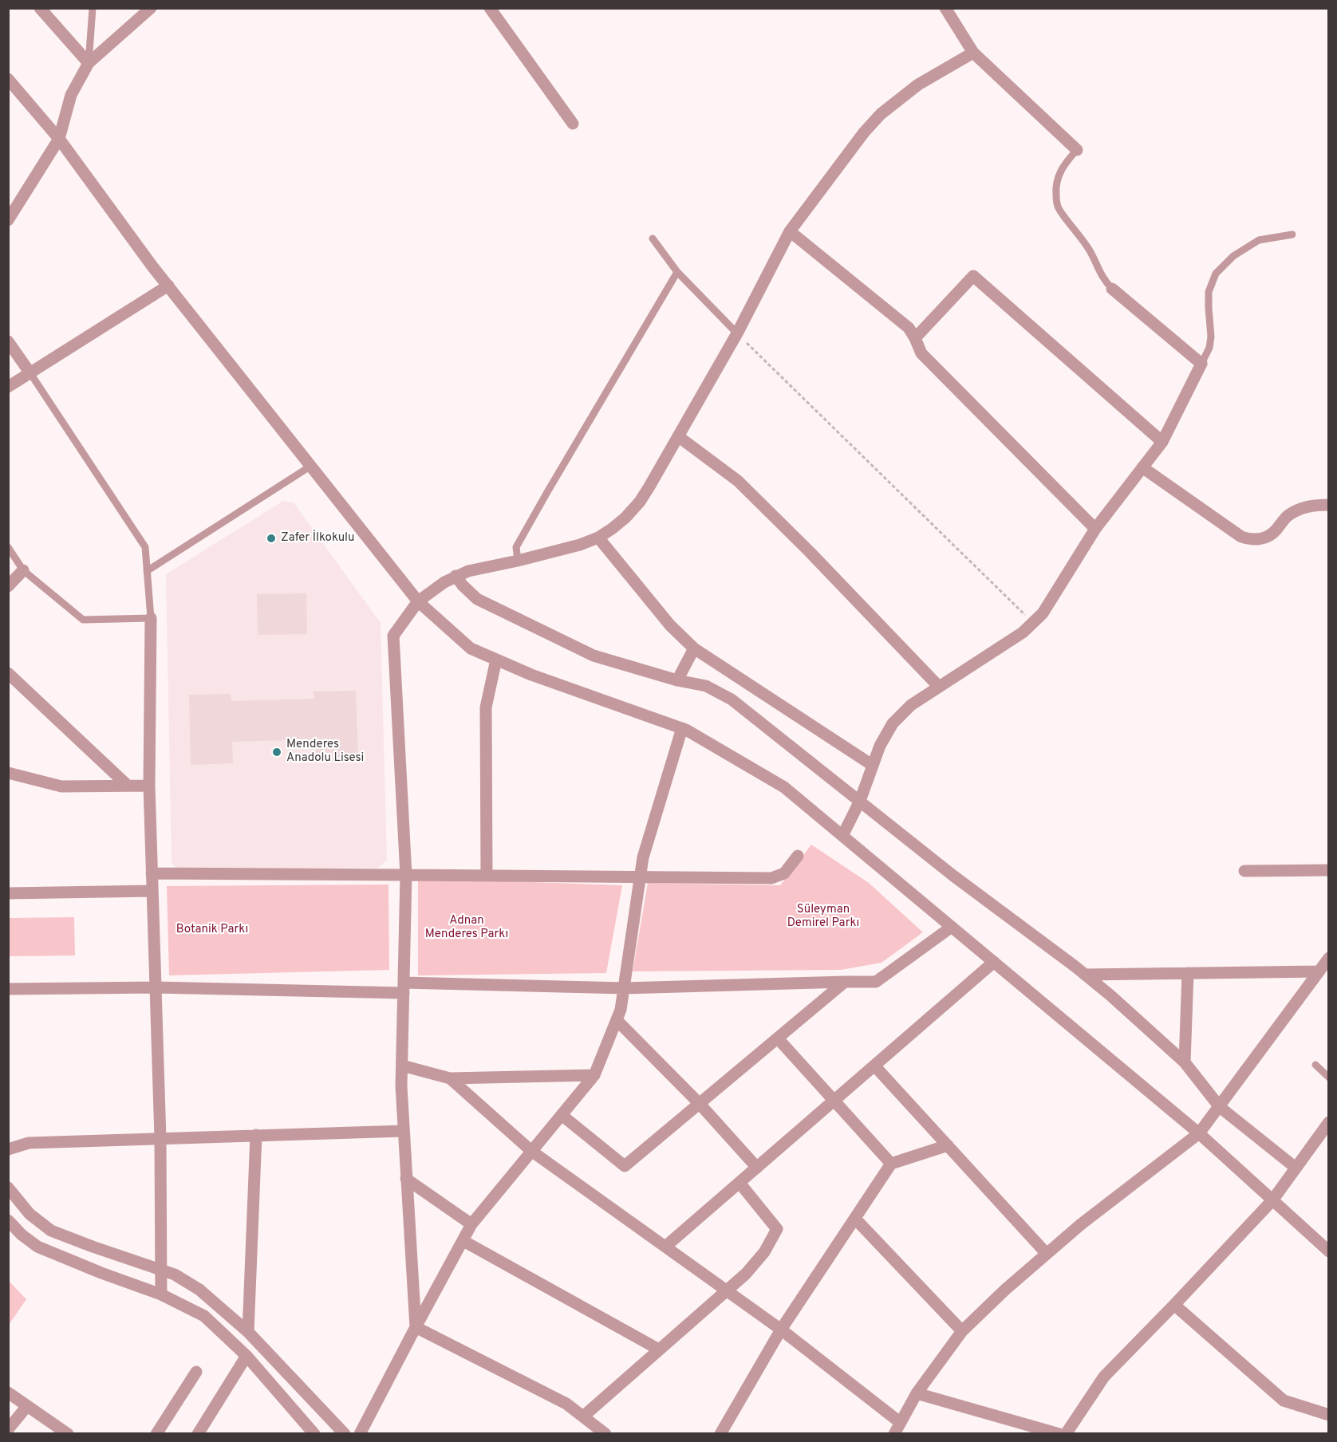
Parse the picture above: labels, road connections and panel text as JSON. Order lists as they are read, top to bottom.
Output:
{
  "parks": ["Süleyman Demirel Parkı", "Adnan Menderes Parkı", "Botanik Parkı"],
  "places": ["Zafer İlkokulu", "Menderes Anadolu Lisesi"]
}
